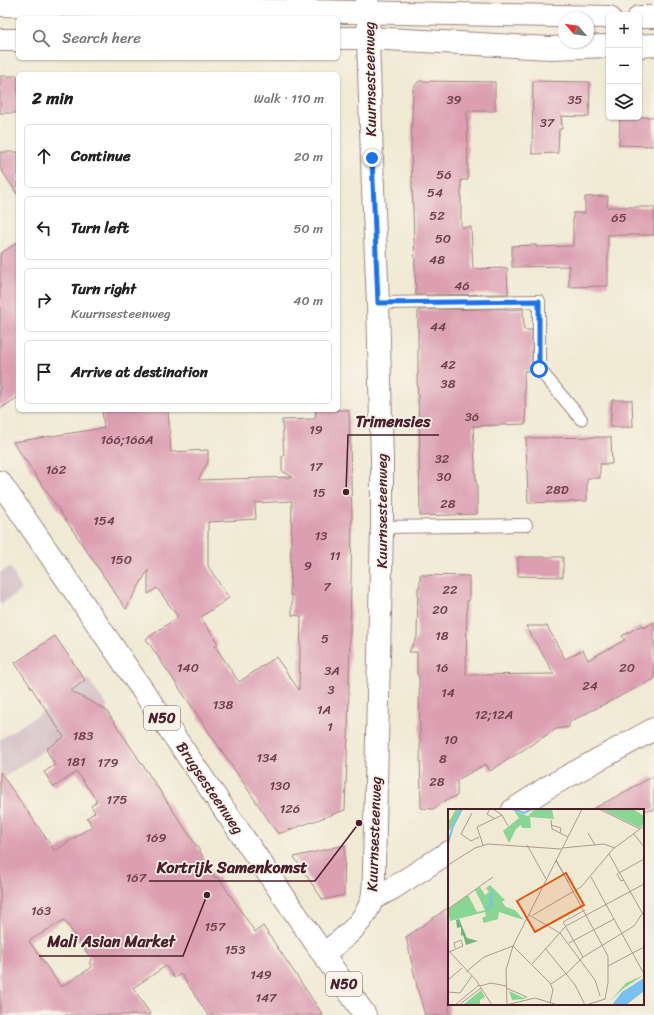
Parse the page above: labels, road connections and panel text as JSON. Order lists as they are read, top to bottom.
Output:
{
  "streets": {
    "street": ["Kuurnsesteenweg", "N50", "Brugsesteenweg"]
  },
  "crossings": [
    ["Kuurnsesteenweg", "Brugsesteenweg"]
  ],
  "places": ["Trimensies", "Kortrijk Samenkomst", "Mali Asian Market"],
  "house_numbers": [
    "39",
    "35",
    "37",
    "56",
    "54",
    "52",
    "65",
    "50",
    "48",
    "46",
    "44",
    "42",
    "38",
    "36",
    "19",
    "166;166A",
    "32",
    "17",
    "162",
    "30",
    "28D",
    "15",
    "28",
    "154",
    "13",
    "11",
    "150",
    "9",
    "7",
    "22",
    "20",
    "18",
    "5",
    "140",
    "16",
    "20",
    "3A",
    "24",
    "3",
    "14",
    "138",
    "1A",
    "12;12A",
    "1",
    "183",
    "10",
    "134",
    "8",
    "181",
    "179",
    "28",
    "130",
    "175",
    "126",
    "169",
    "167",
    "163",
    "157",
    "153",
    "149",
    "147"
  ],
  "north": "top left",
  "page": {
    "map_buttons": ["+", "−"],
    "search": "Search here",
    "heading": ["2 min", "Walk · 110 m"],
    "list": [
      ["Continue", "20 m"],
      ["Turn left", "50 m"],
      ["Turn right", "Kuurnsesteenweg", "40 m"],
      "Arrive at destination"
    ]
  }
}
